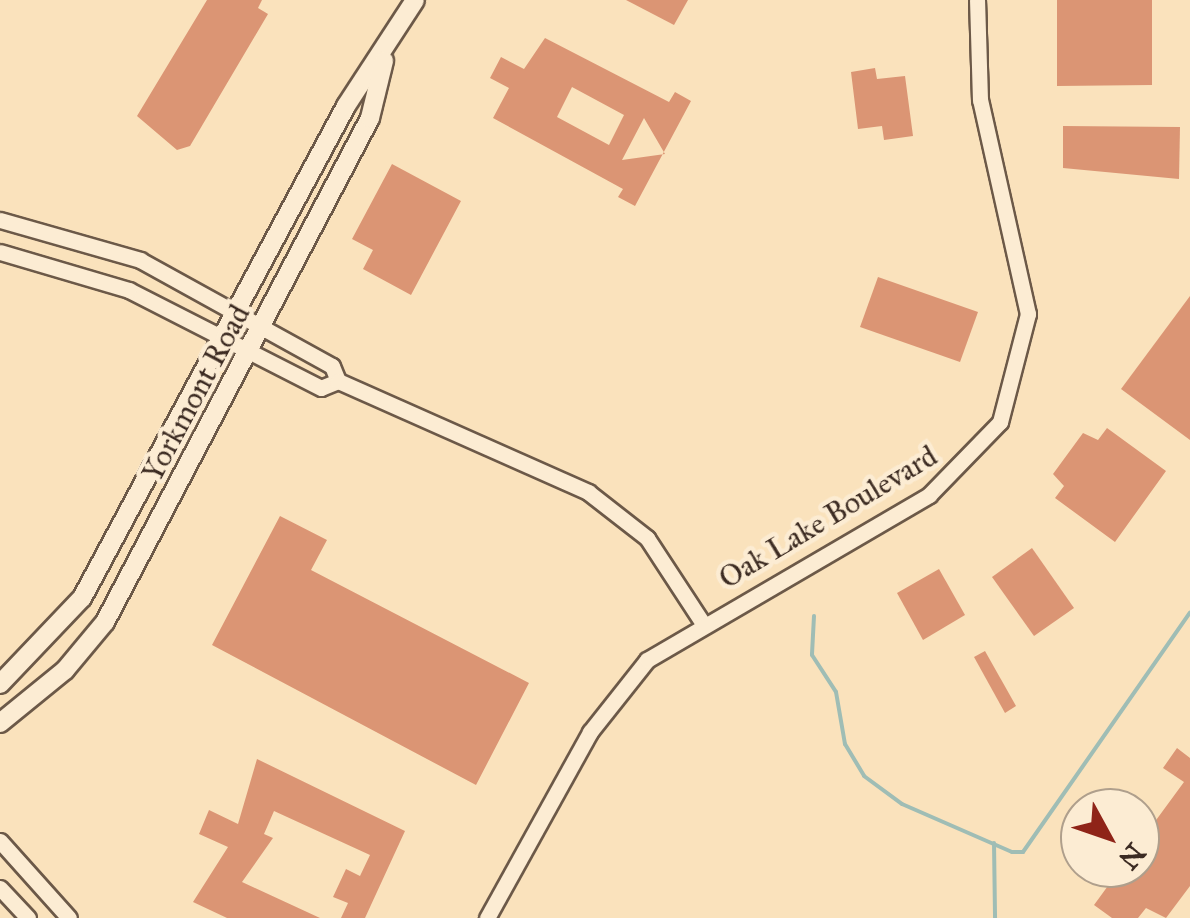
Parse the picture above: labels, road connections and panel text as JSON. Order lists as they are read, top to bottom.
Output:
{
  "streets": {
    "street": ["Yorkmont Road", "Oak Lake Boulevard"]
  },
  "north": "bottom right"
}
